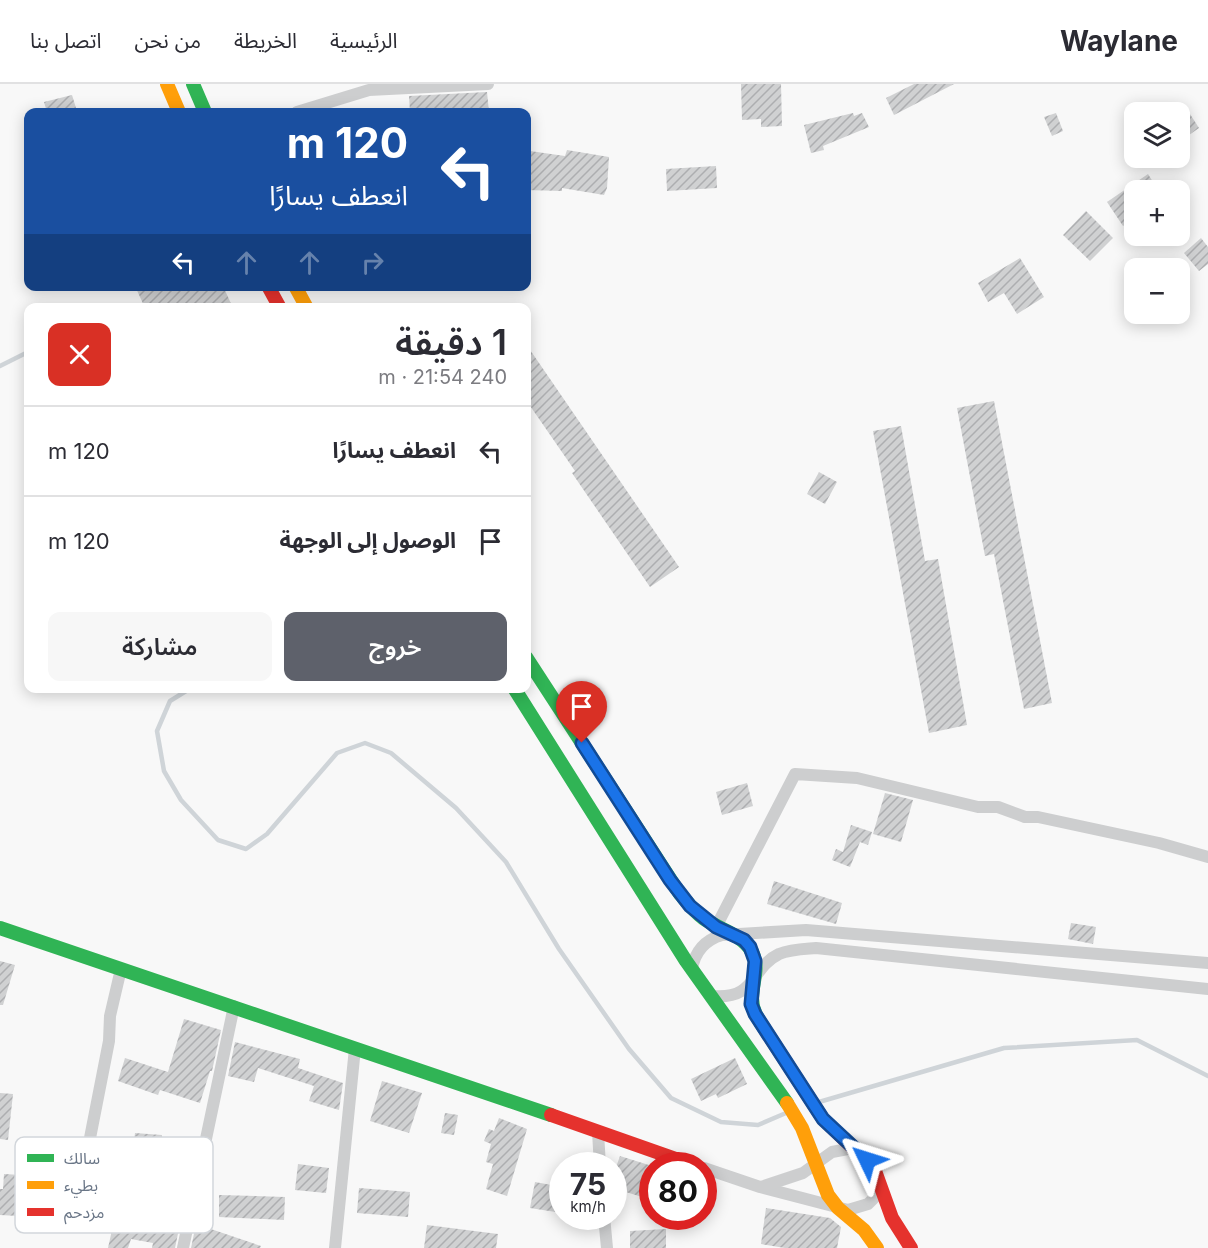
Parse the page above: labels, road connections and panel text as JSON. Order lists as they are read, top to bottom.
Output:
{
  "legend": ["سالك", "بطيء", "مزدحم"],
  "page": {
    "header": "Waylane",
    "nav": [
      "الرئيسية",
      "الخريطة",
      "من نحن",
      "اتصل بنا"
    ],
    "map_buttons": ["+", "−"],
    "turn": ["120 m", "انعطف يسارًا"],
    "heading": ["1 دقيقة", "240 m · 21:54"],
    "list": [
      {
        "name": "انعطف يسارًا",
        "value": "120 m"
      },
      {
        "name": "الوصول إلى الوجهة",
        "value": "120 m"
      }
    ],
    "buttons": ["خروج", "مشاركة"],
    "speed": "75 km/h",
    "limit": "80"
  }
}
